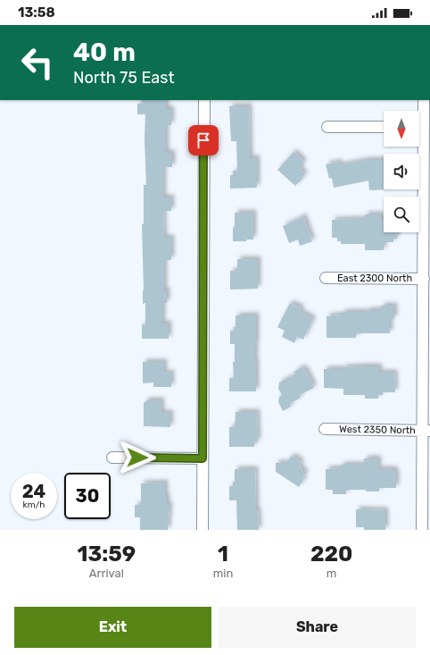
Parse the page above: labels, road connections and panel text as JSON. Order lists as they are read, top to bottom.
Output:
{
  "streets": {
    "street": ["East 2300 North", "West 2350 North"]
  },
  "north": "bottom",
  "page": {
    "status": "13:58",
    "turn": ["40 m", "North 75 East"],
    "speed": "24 km/h",
    "limit": "30",
    "eta": [
      "13:59",
      "Arrival",
      "1",
      "min",
      "220",
      "m"
    ],
    "buttons": ["Exit", "Share"]
  }
}
